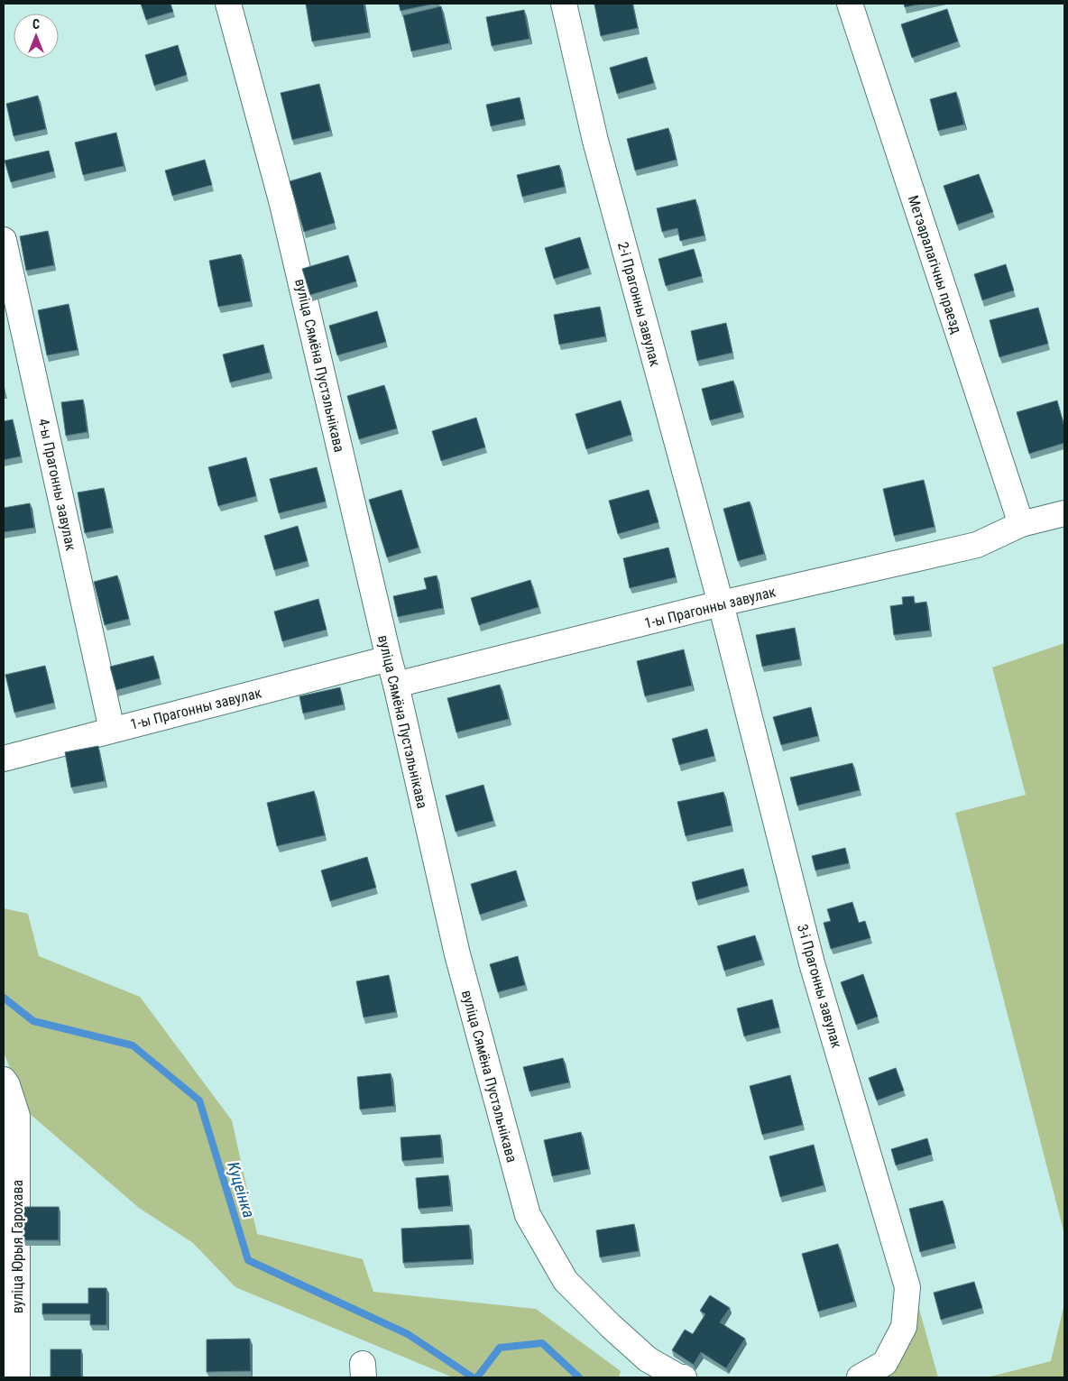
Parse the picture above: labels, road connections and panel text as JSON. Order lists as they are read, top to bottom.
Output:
{
  "streets": {
    "street": [
      "Метэаралагічны праезд",
      "2-і Прагонны завулак",
      "вуліца Сямёна Пустэльнікава",
      "4-ы Прагонны завулак",
      "1-ы Прагонны завулак",
      "3-і Прагонны завулак",
      "вуліца Юрыя Гарохава"
    ]
  },
  "crossings": [
    ["Метэаралагічны праезд", "1-ы Прагонны завулак"],
    ["2-і Прагонны завулак", "1-ы Прагонны завулак"],
    ["2-і Прагонны завулак", "3-і Прагонны завулак"],
    ["вуліца Сямёна Пустэльнікава", "1-ы Прагонны завулак"],
    ["4-ы Прагонны завулак", "1-ы Прагонны завулак"],
    ["1-ы Прагонны завулак", "3-і Прагонны завулак"]
  ],
  "water": ["Куцеінка"],
  "north": "top"
}
